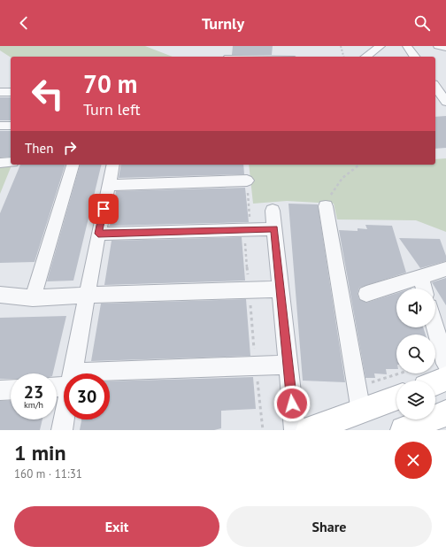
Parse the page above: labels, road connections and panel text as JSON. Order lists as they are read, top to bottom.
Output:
{
  "page": {
    "header": "Turnly",
    "turn": ["70 m", "Turn left"],
    "then": "Then",
    "speed": "23 km/h",
    "limit": "30",
    "heading": ["1 min", "160 m · 11:31"],
    "buttons": ["Exit", "Share"]
  }
}
